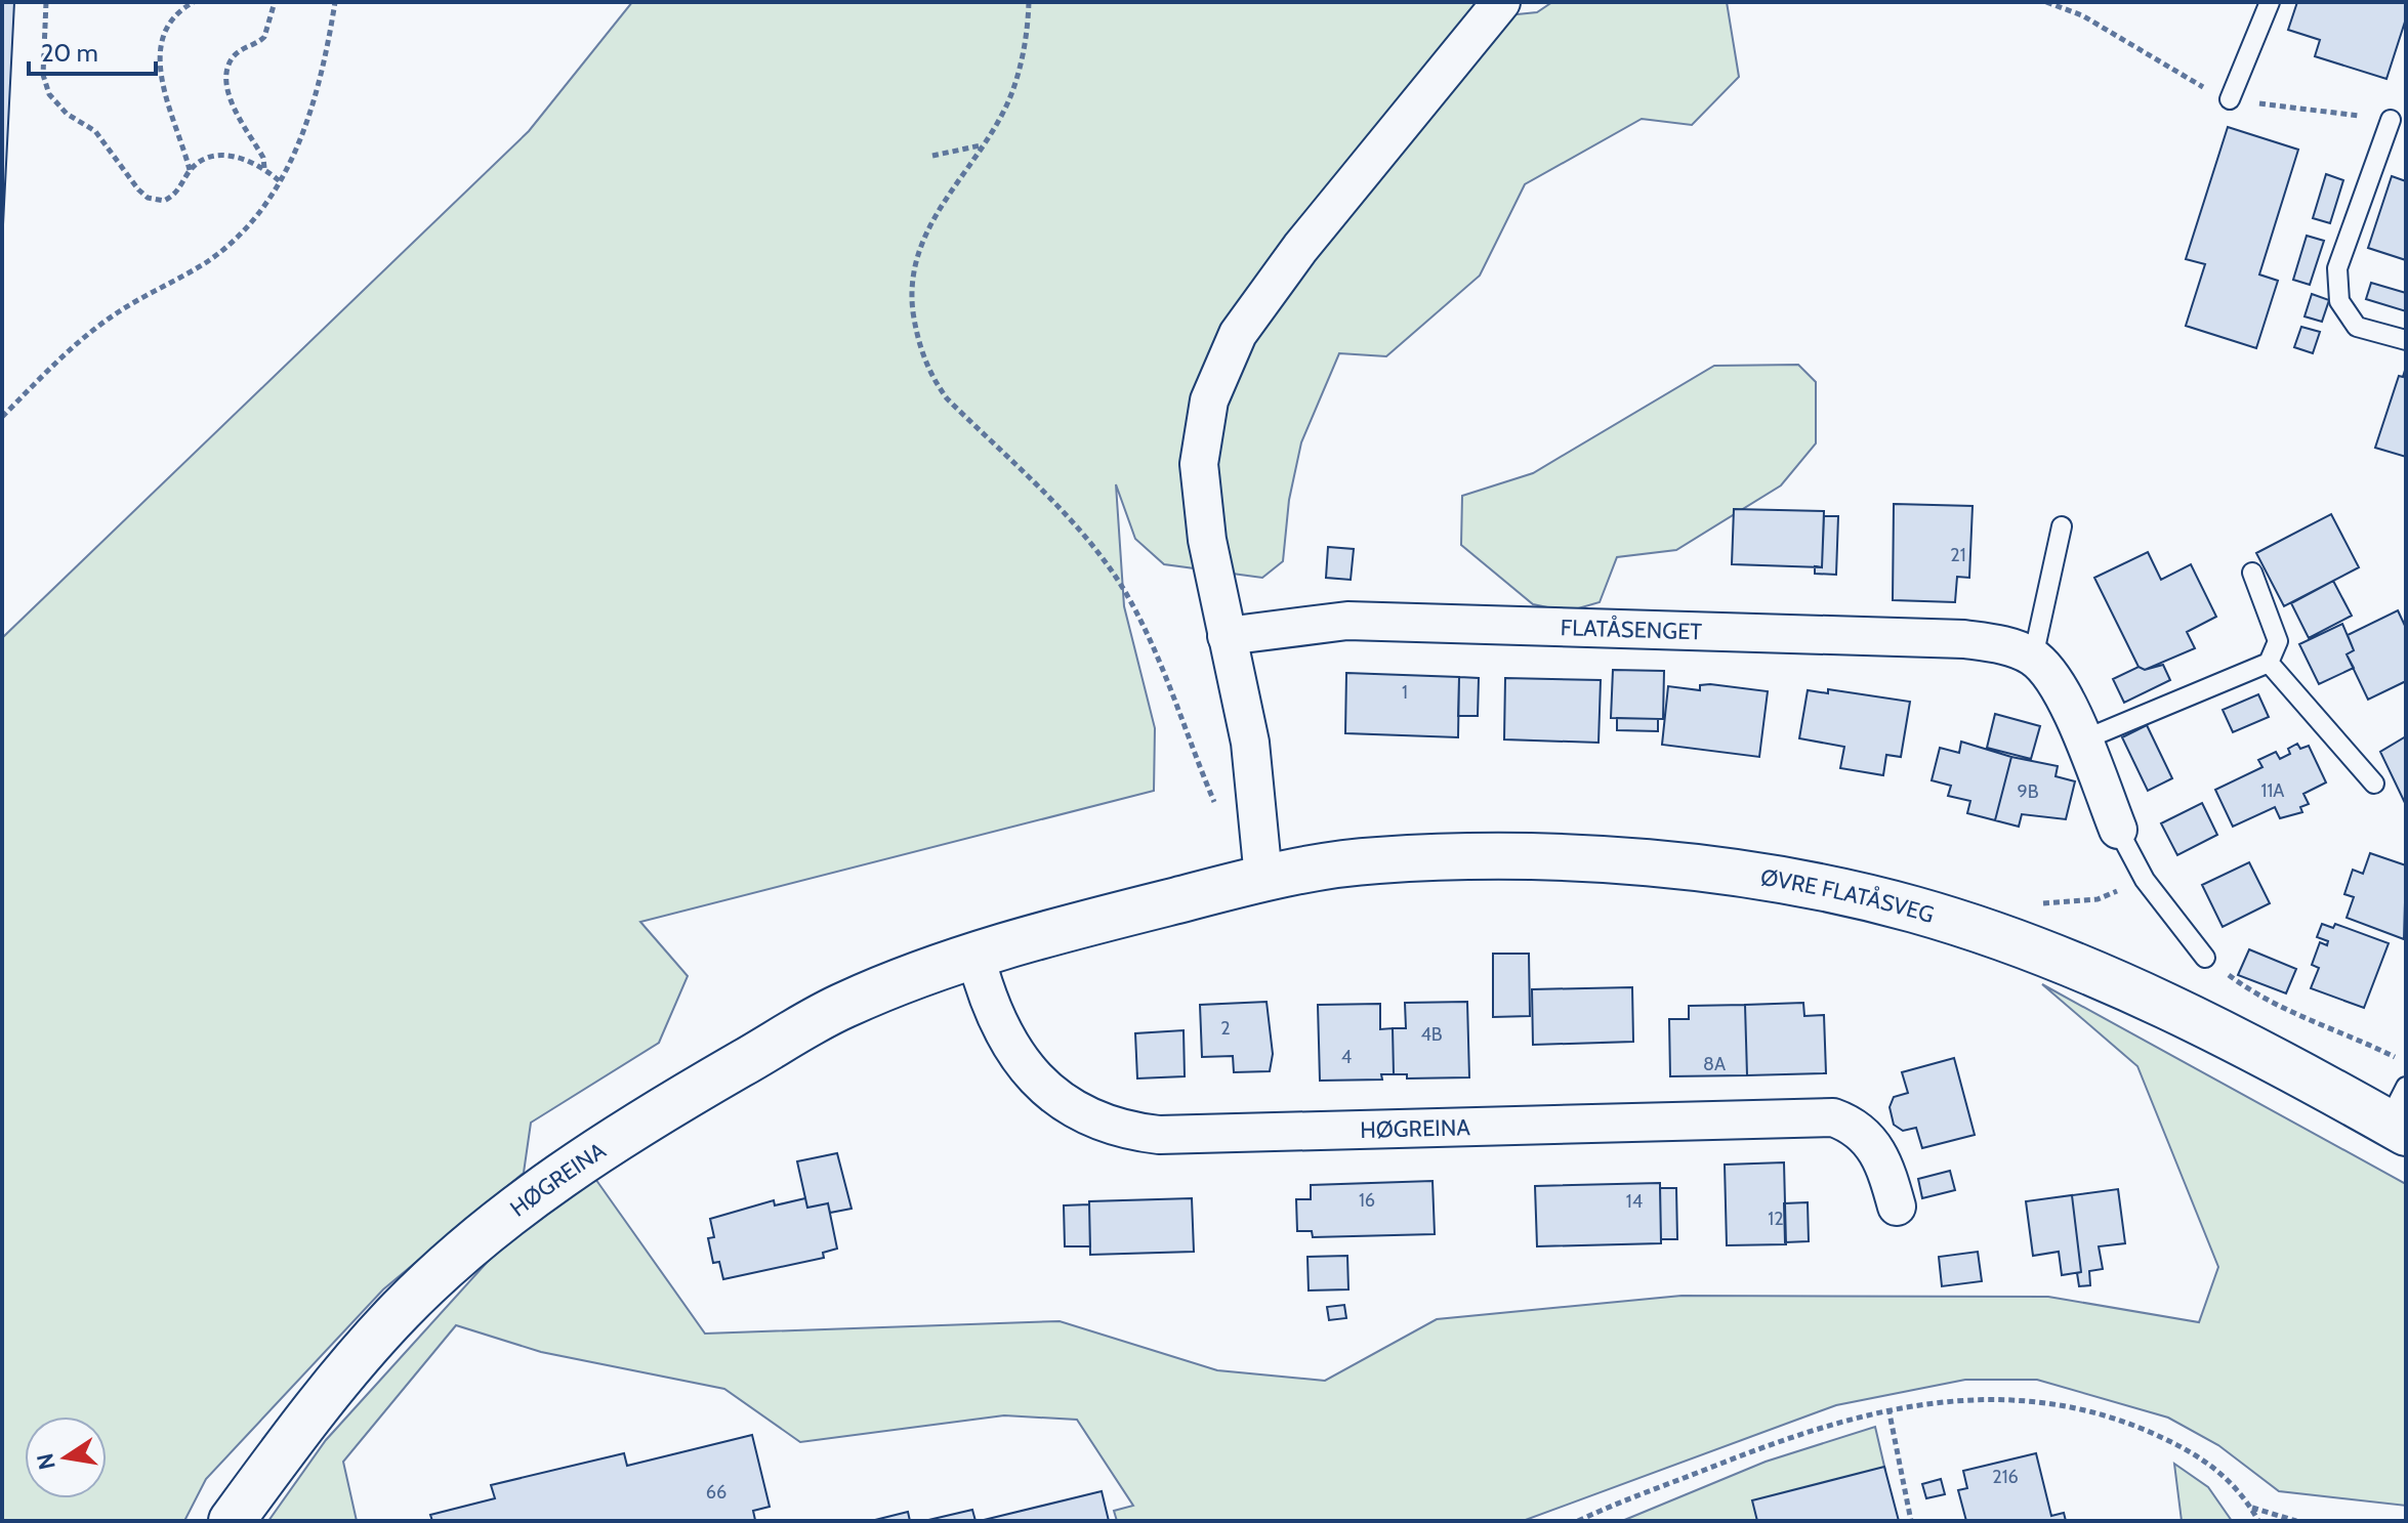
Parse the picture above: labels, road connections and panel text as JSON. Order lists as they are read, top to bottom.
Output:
{
  "streets": {
    "street": ["FLATÅSENGET", "ØVRE FLATÅSVEG", "HØGREINA"]
  },
  "crossings": [
    ["ØVRE FLATÅSVEG", "HØGREINA"]
  ],
  "house_numbers": [
    "21",
    "1",
    "11A",
    "9B",
    "2",
    "4B",
    "4",
    "8A",
    "16",
    "14",
    "12",
    "216",
    "66"
  ],
  "scale_bar": "20 m",
  "north": "left"
}
